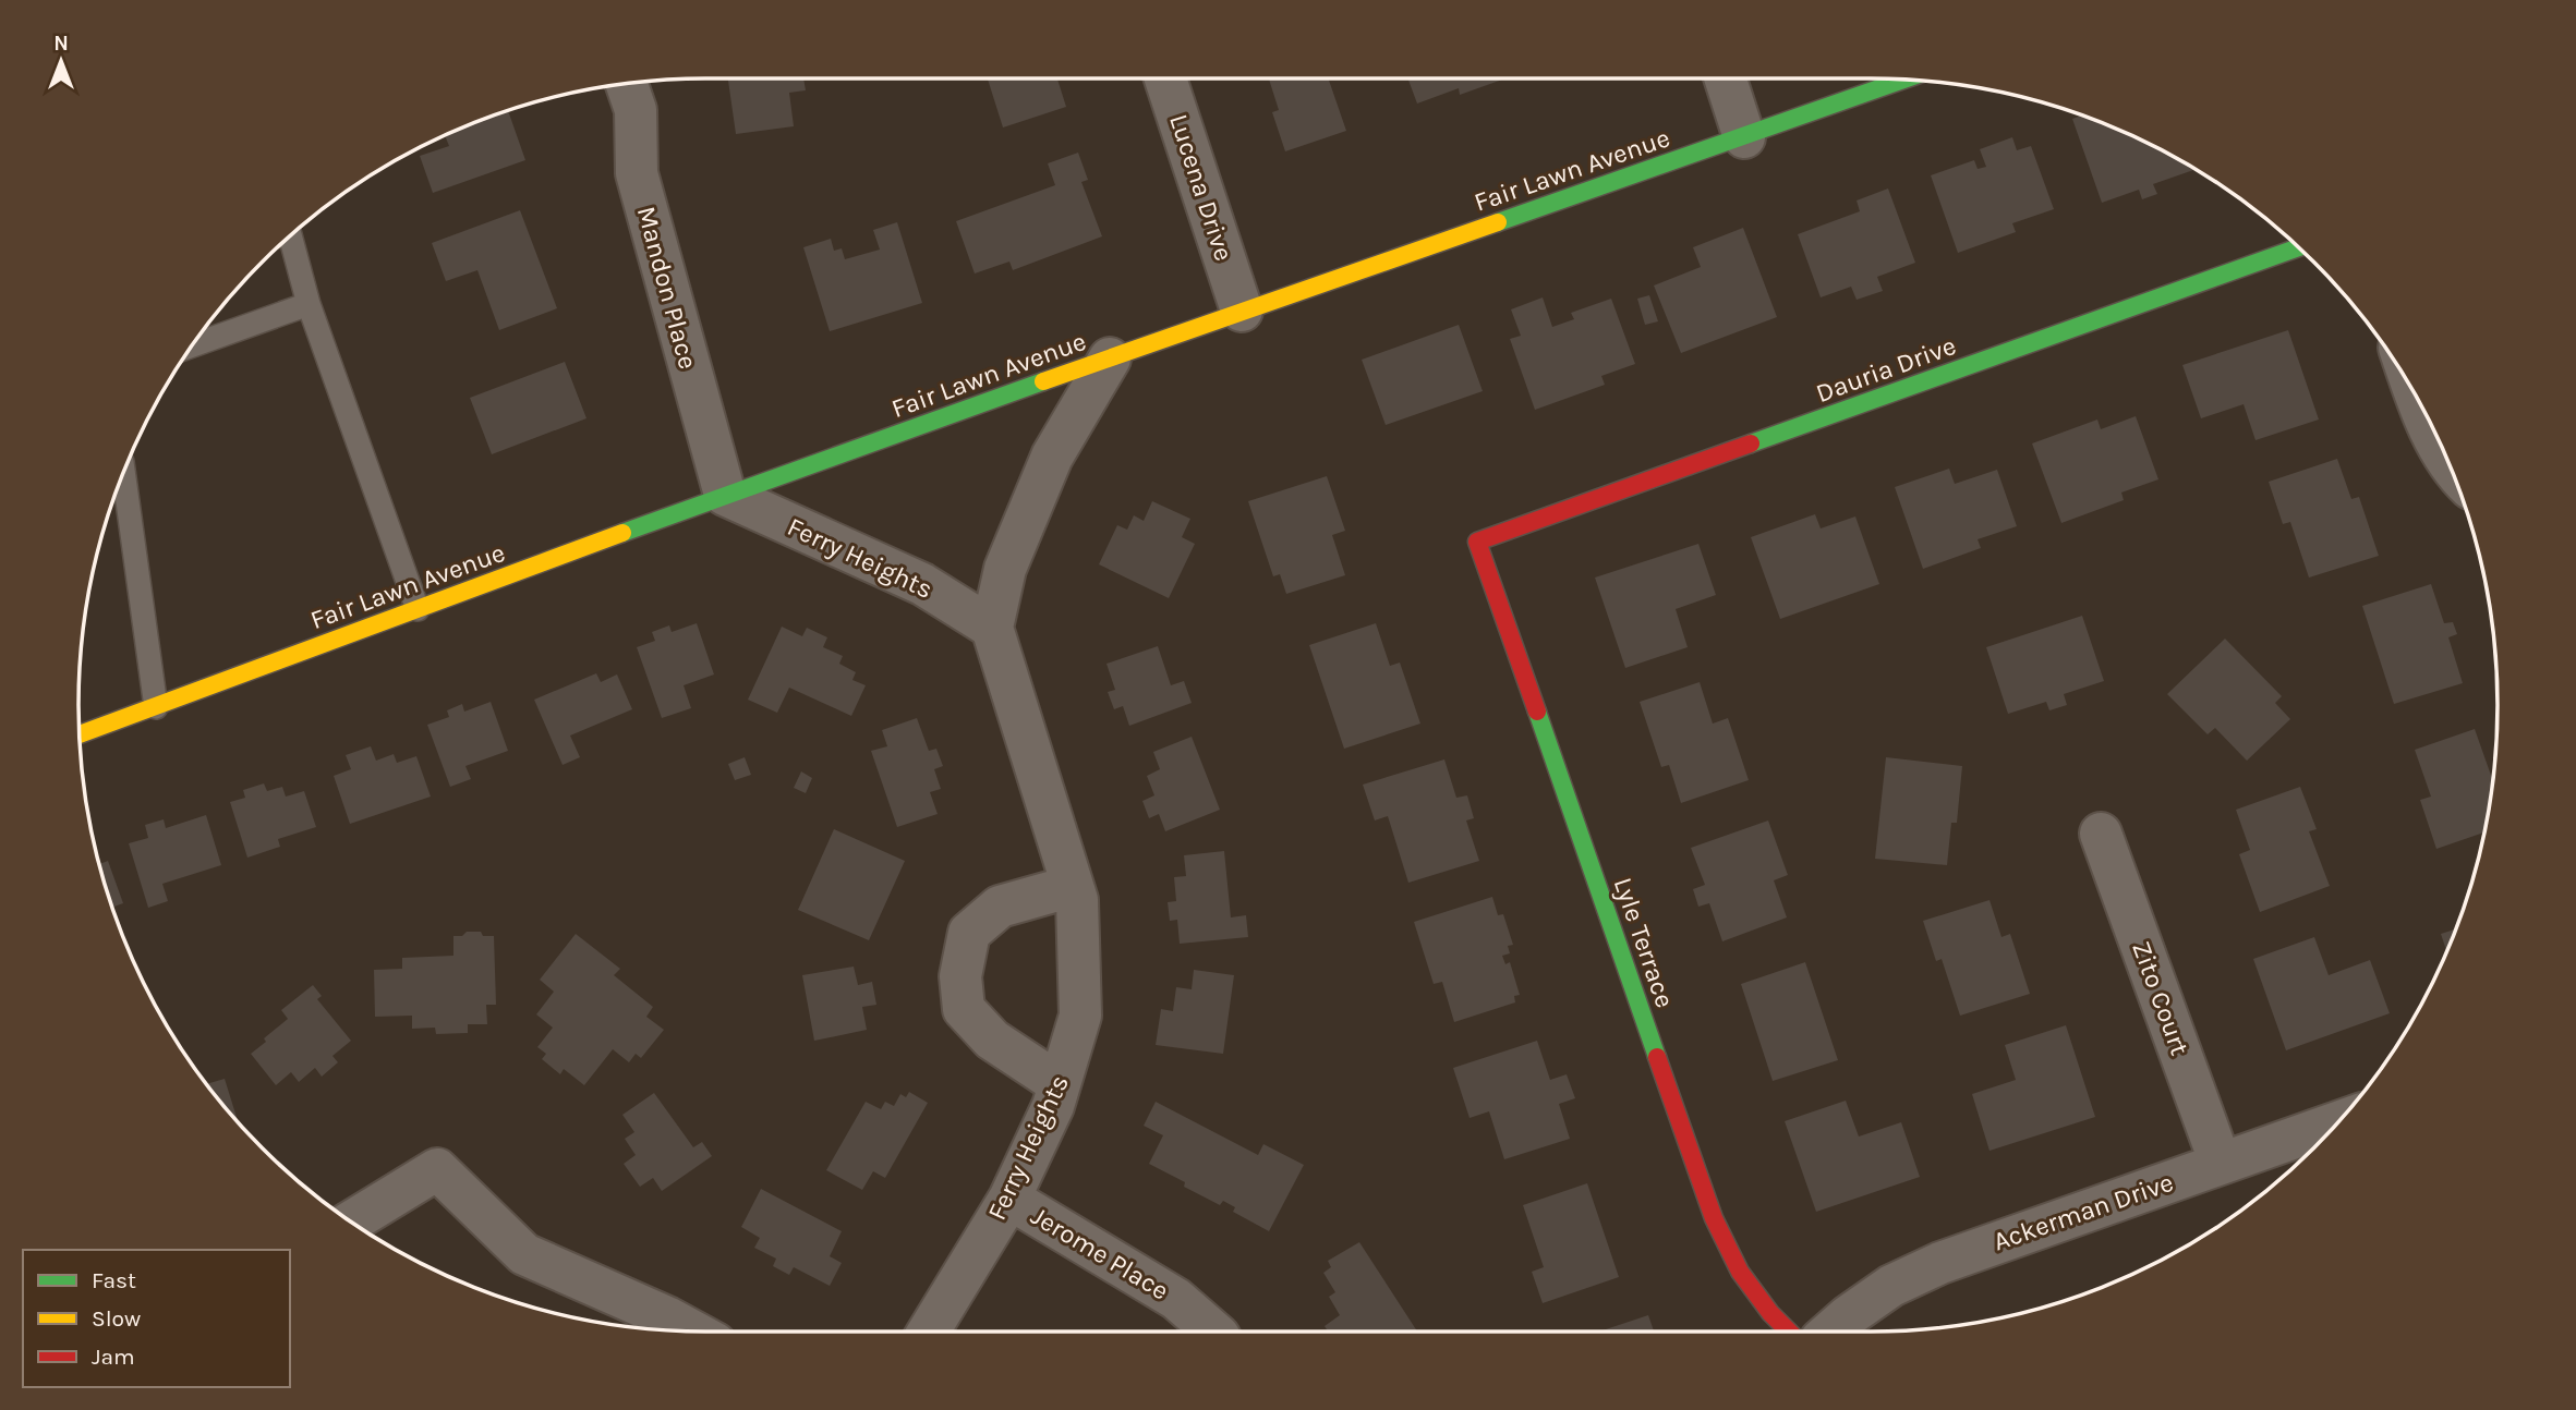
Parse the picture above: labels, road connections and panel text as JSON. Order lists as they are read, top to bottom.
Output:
{
  "streets": {
    "main road": ["Fair Lawn Avenue", "Dauria Drive", "Lyle Terrace"],
    "street": [
      "Lucena Drive",
      "Mandon Place",
      "Ferry Heights",
      "Zito Court",
      "Ackerman Drive",
      "Jerome Place"
    ]
  },
  "crossings": [
    ["Fair Lawn Avenue", "Lucena Drive"],
    ["Fair Lawn Avenue", "Mandon Place"],
    ["Fair Lawn Avenue", "Ferry Heights"],
    ["Mandon Place", "Ferry Heights"],
    ["Dauria Drive", "Lyle Terrace"],
    ["Ferry Heights", "Jerome Place"],
    ["Zito Court", "Ackerman Drive"]
  ],
  "legend": ["Fast", "Slow", "Jam"],
  "north": "top"
}
